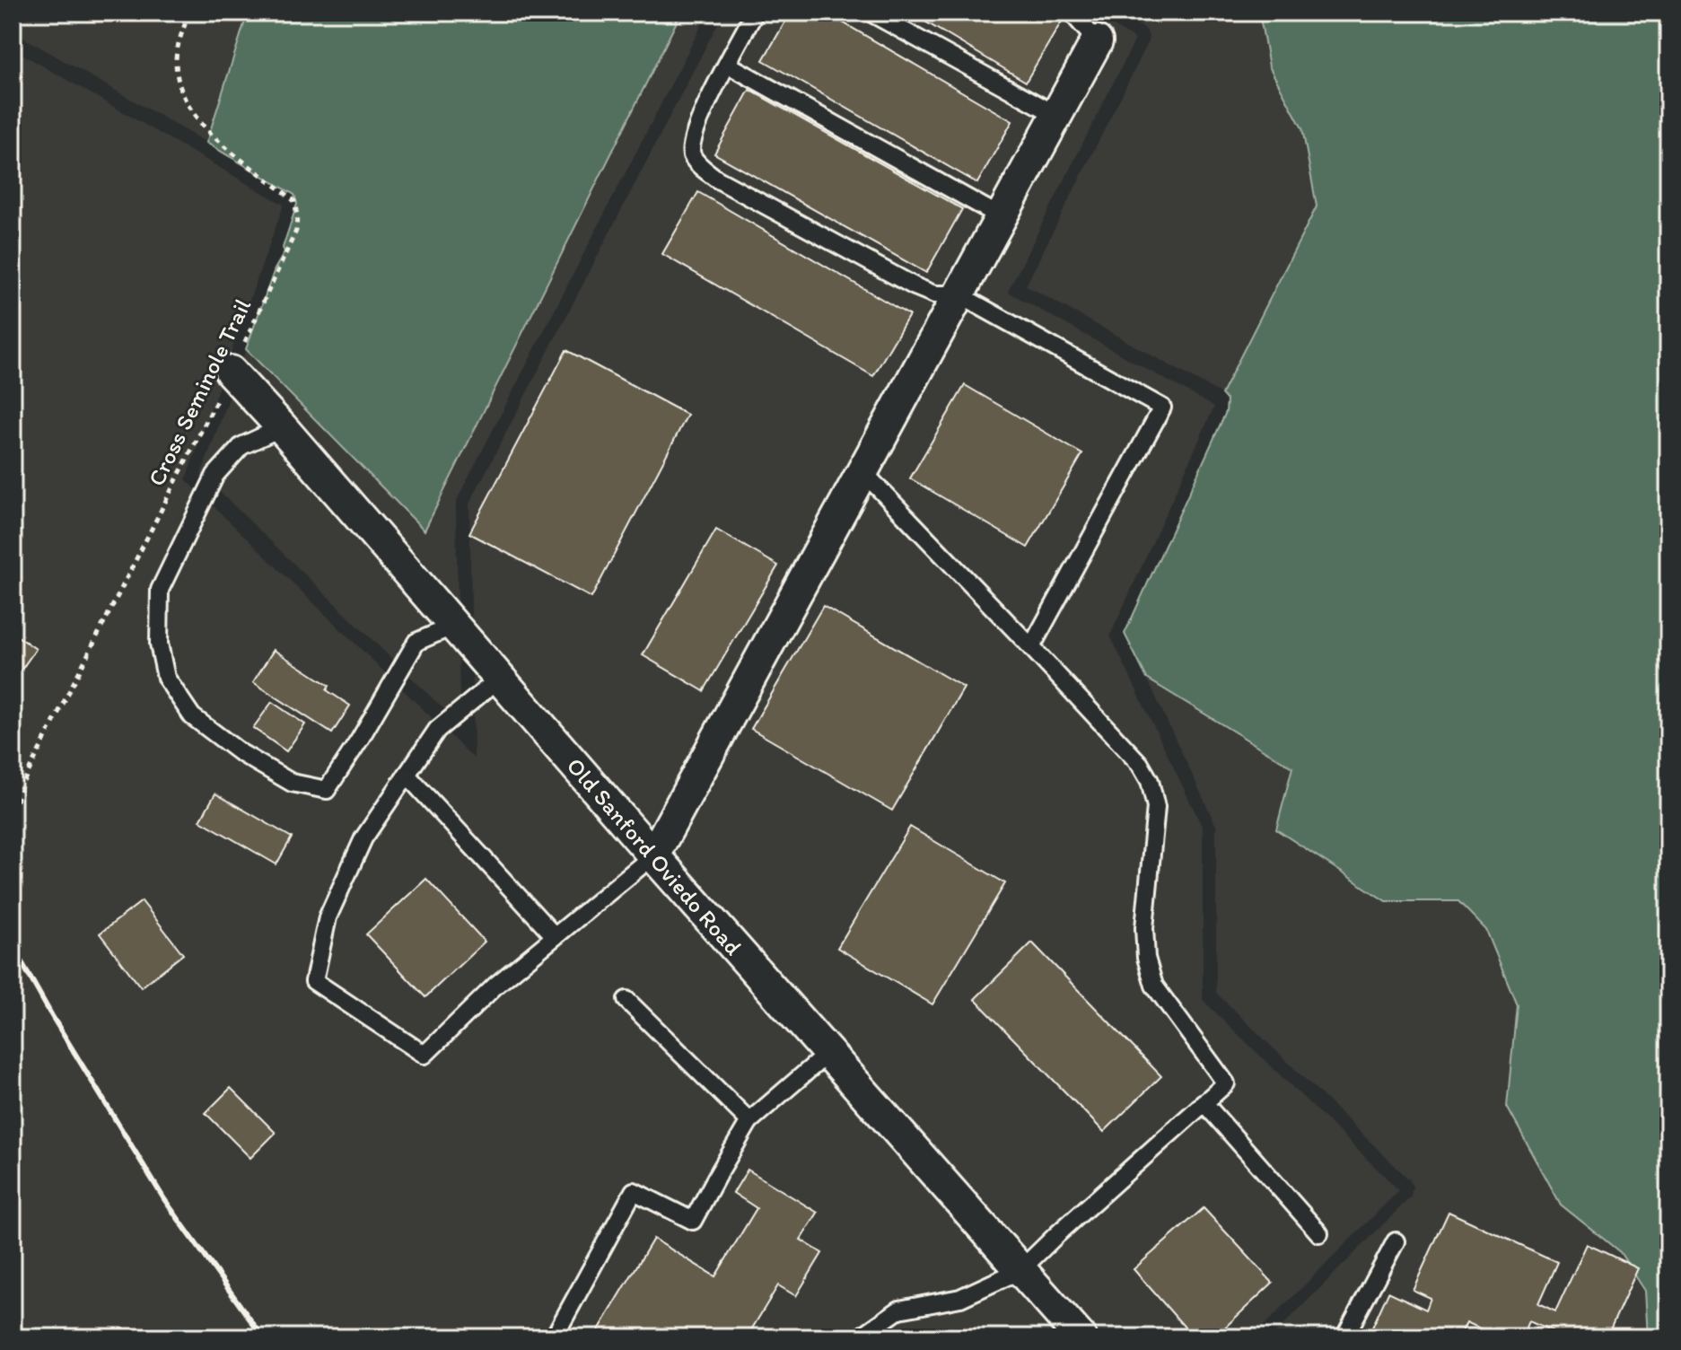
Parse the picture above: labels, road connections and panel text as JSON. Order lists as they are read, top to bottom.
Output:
{
  "streets": {
    "street": ["Old Sanford Oviedo Road"],
    "path": ["Cross Seminole Trail"]
  },
  "crossings": [
    ["Cross Seminole Trail", "Old Sanford Oviedo Road"]
  ]
}
